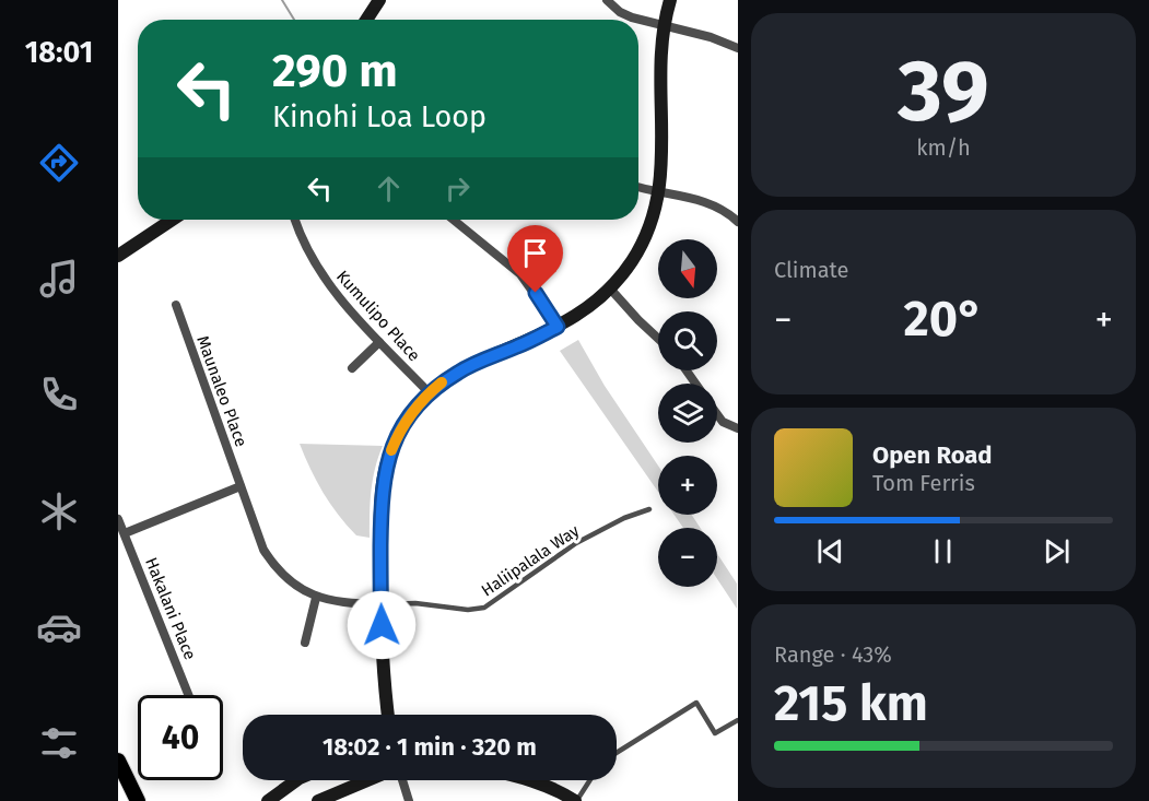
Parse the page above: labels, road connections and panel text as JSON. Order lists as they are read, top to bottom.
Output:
{
  "streets": {
    "street": ["Kumulipo Place", "Maunaleo Place", "Hakalani Place"],
    "lane": ["Haliipalala Way"]
  },
  "north": "bottom",
  "page": {
    "tabs": "18:01",
    "tile": [
      ["39", "km/h"],
      "Climate",
      ["Range · 43%", "215 km"]
    ],
    "turn": ["290 m", "Kinohi Loa Loop"],
    "map_buttons": ["+", "−"],
    "heat": ["−", "20°", "+"],
    "song": ["Open Road", "Tom Ferris"],
    "limit": "40",
    "trip": "18:02 · 1 min · 320 m"
  }
}
